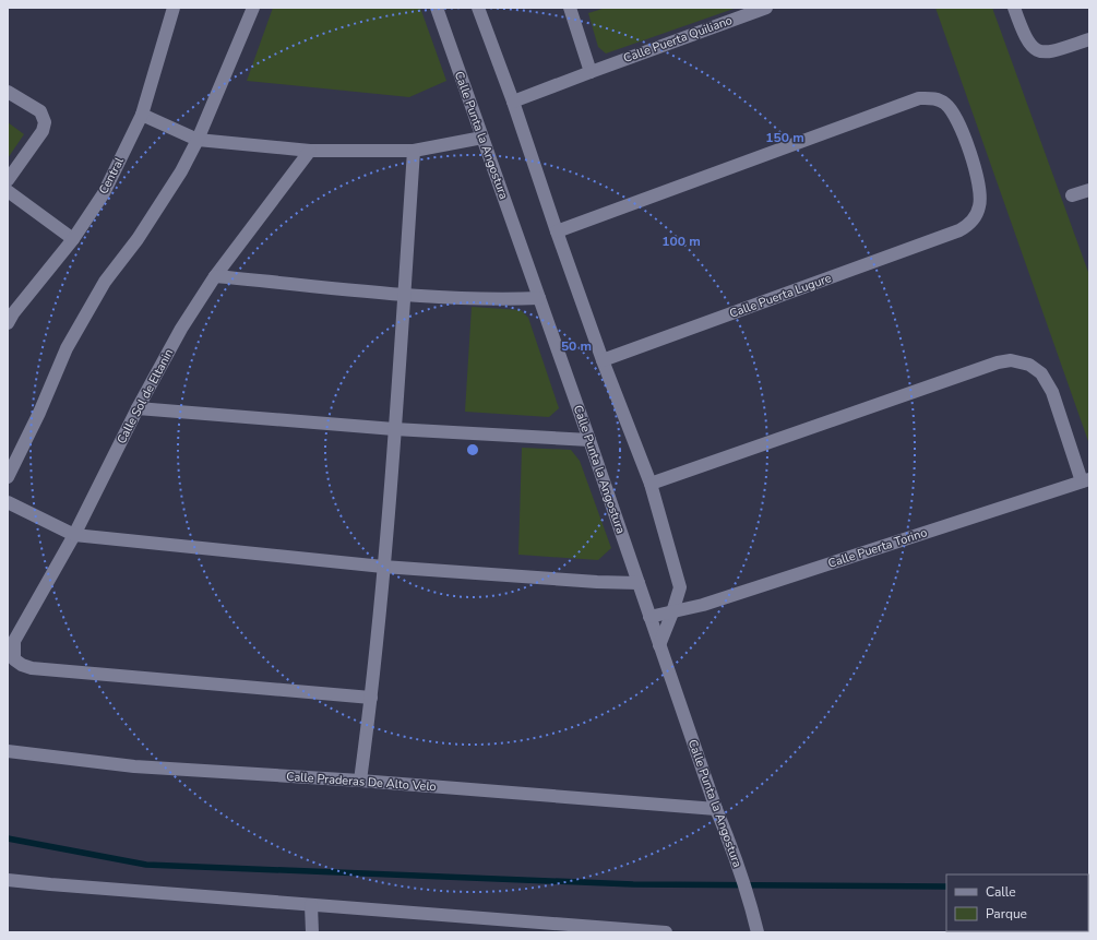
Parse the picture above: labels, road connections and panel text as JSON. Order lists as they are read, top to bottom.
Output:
{
  "streets": {
    "street": [
      "Calle Puerta Quiliano",
      "Calle Punta la Angostura",
      "Central",
      "Calle Puerta Lugure",
      "Calle Sol de Eltanin",
      "Calle Puerta Torino",
      "Calle Praderas De Alto Velo"
    ]
  },
  "crossings": [
    ["Calle Punta la Angostura", "Calle Puerta Torino"],
    ["Calle Punta la Angostura", "Calle Praderas De Alto Velo"]
  ],
  "legend": ["Calle", "Parque"],
  "rings": ["150 m", "100 m", "50 m"]
}
